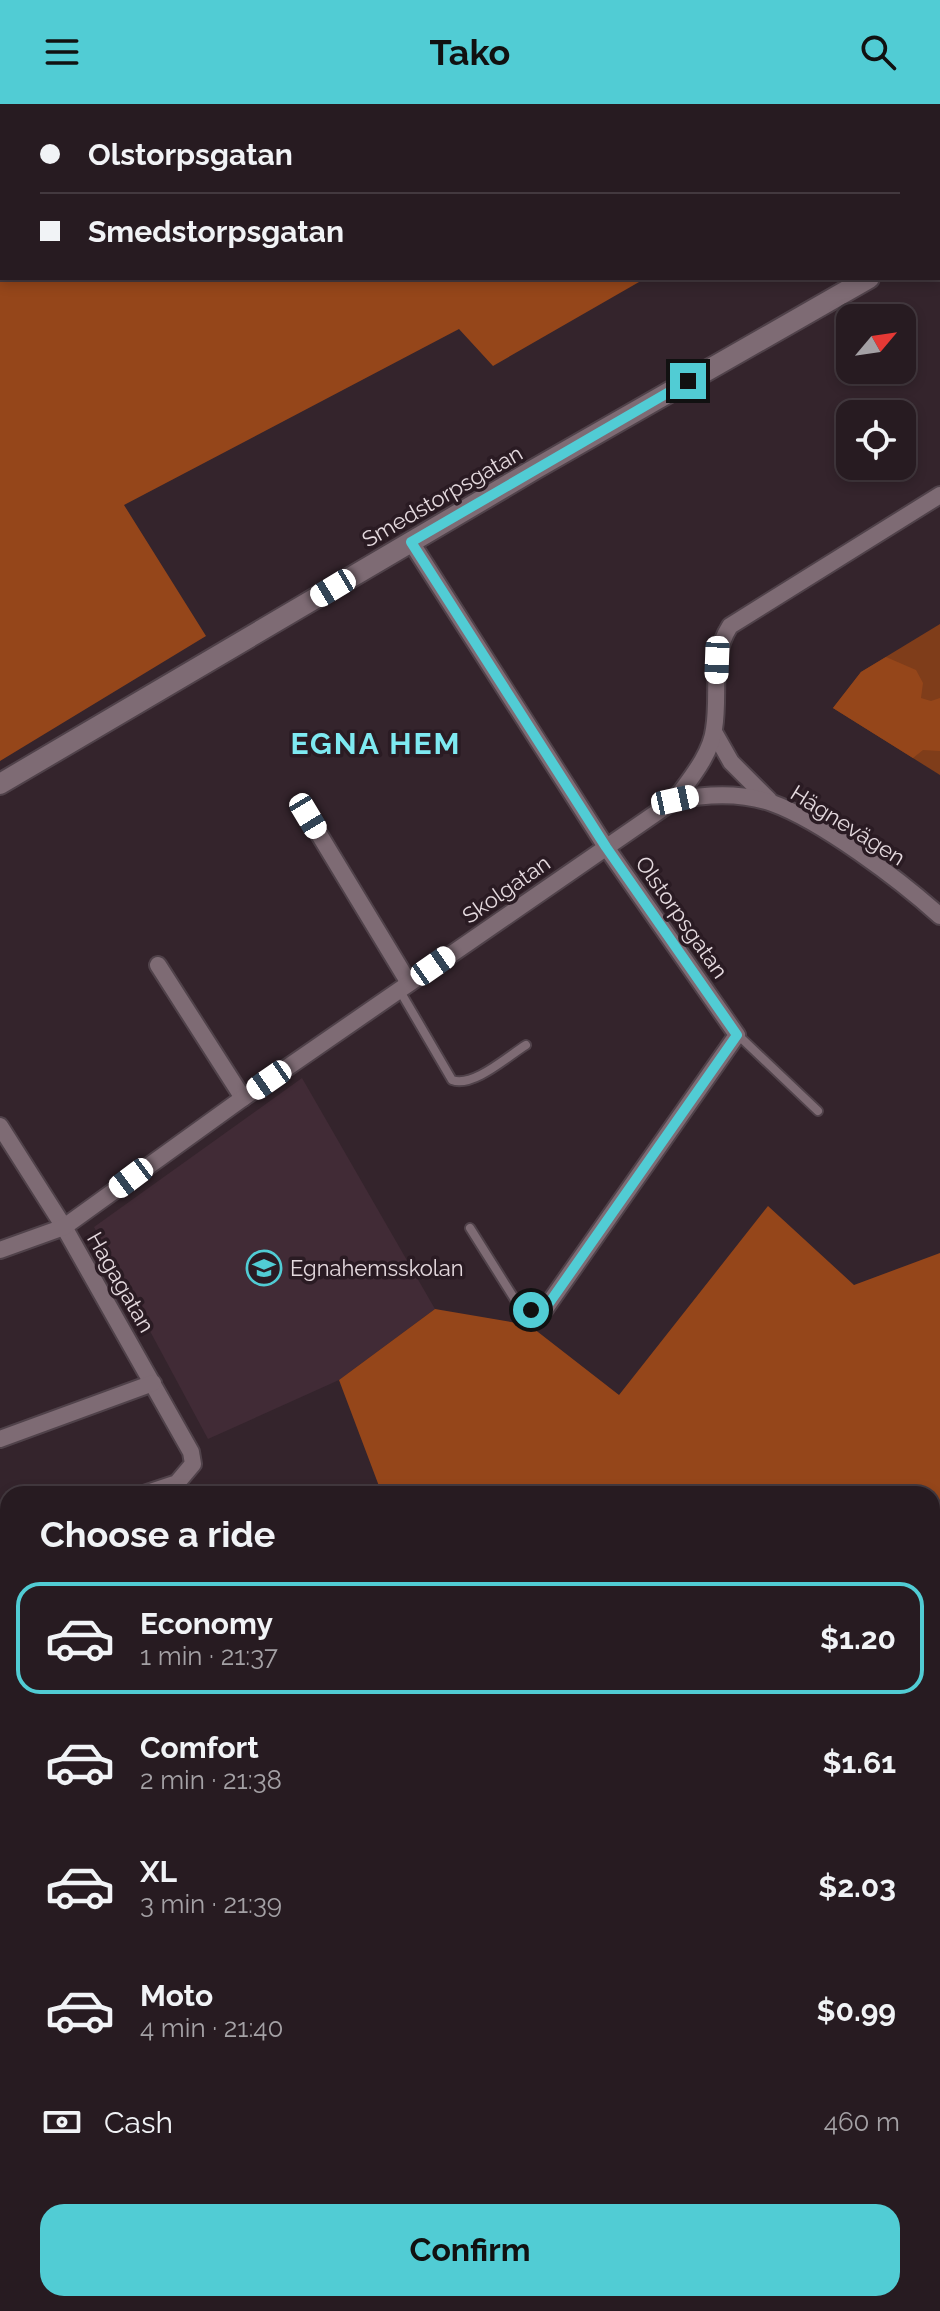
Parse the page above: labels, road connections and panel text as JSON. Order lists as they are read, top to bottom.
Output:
{
  "streets": {
    "street": [
      "Smedstorpsgatan",
      "Hägnevägen",
      "Skolgatan",
      "Olstorpsgatan",
      "Hagagatan"
    ]
  },
  "crossings": [
    ["Smedstorpsgatan", "Olstorpsgatan"],
    ["Hägnevägen", "Skolgatan"],
    ["Skolgatan", "Olstorpsgatan"],
    ["Skolgatan", "Hagagatan"]
  ],
  "districts": ["EGNA HEM"],
  "places": {
    "school or university": ["Egnahemsskolan"]
  },
  "north": "top right",
  "page": {
    "header": "Tako",
    "banner": ["Olstorpsgatan", "Smedstorpsgatan"],
    "heading": "Choose a ride",
    "list": [
      {
        "name": "Economy",
        "note": "1 min · 21:37",
        "value": "$1.20"
      },
      {
        "name": "Comfort",
        "note": "2 min · 21:38",
        "value": "$1.61"
      },
      {
        "name": "XL",
        "note": "3 min · 21:39",
        "value": "$2.03"
      },
      {
        "name": "Moto",
        "note": "4 min · 21:40",
        "value": "$0.99"
      }
    ],
    "pay": ["Cash", "460 m"],
    "buttons": "Confirm"
  }
}
